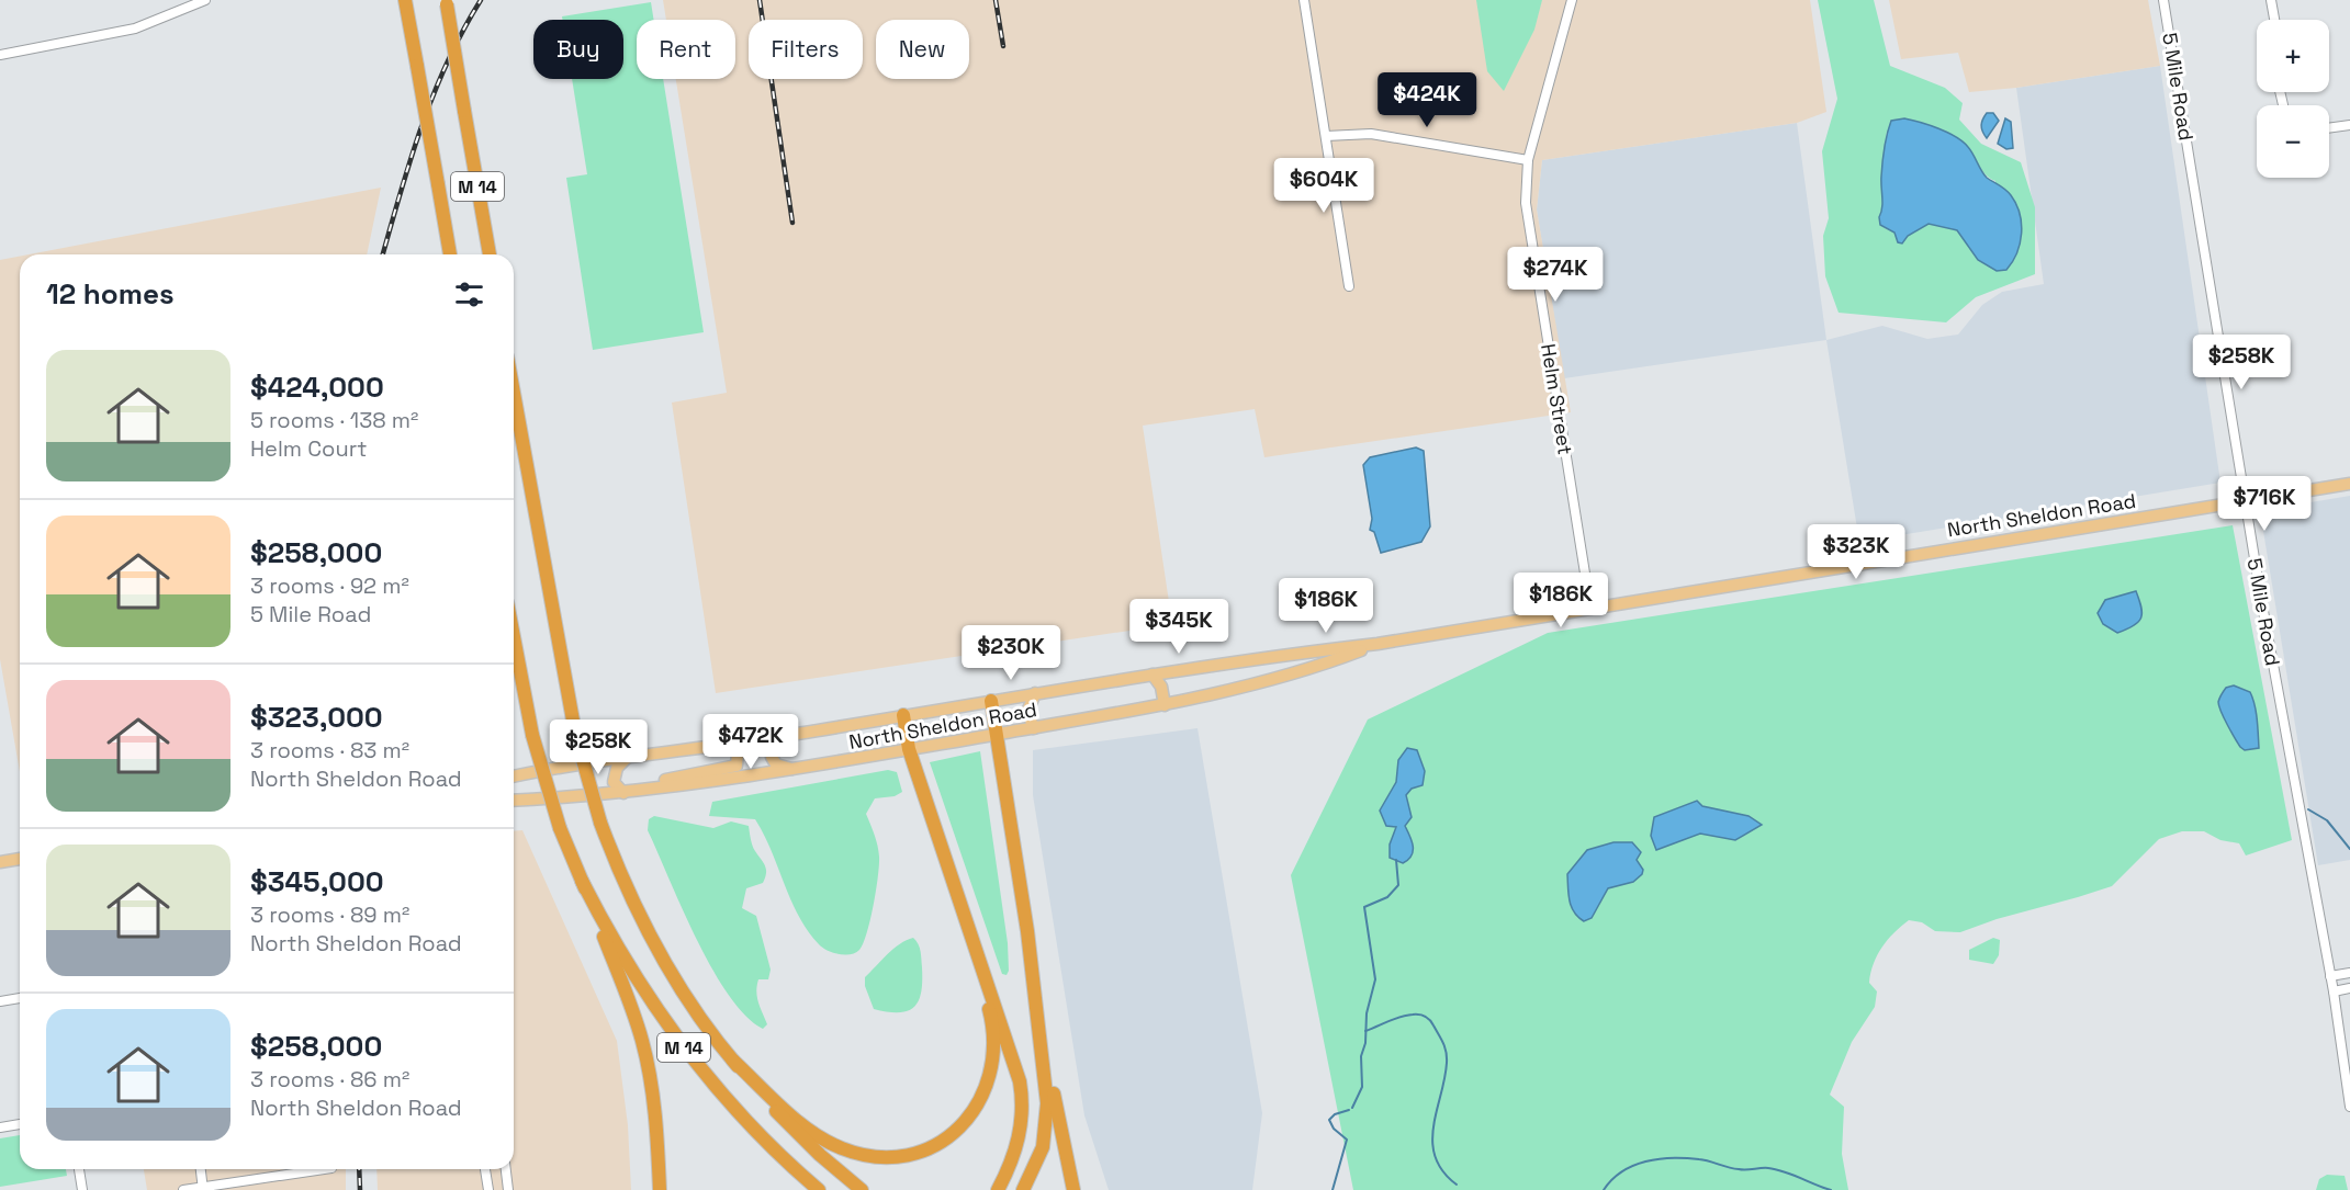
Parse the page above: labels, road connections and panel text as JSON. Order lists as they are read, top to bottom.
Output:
{
  "streets": {
    "highway": ["M 14"],
    "main road": ["North Sheldon Road"],
    "street": ["5 Mile Road", "Helm Street"]
  },
  "crossings": [
    ["5 Mile Road", "North Sheldon Road"],
    ["Helm Street", "North Sheldon Road"]
  ],
  "page": {
    "map_buttons": ["+", "−"],
    "chip": [
      "Buy",
      "Rent",
      "Filters",
      "New"
    ],
    "price": [
      "$424K",
      "$604K",
      "$274K",
      "$258K",
      "$716K",
      "$323K",
      "$186K",
      "$186K",
      "$345K",
      "$230K",
      "$472K",
      "$258K"
    ],
    "heading": "12 homes",
    "list": [
      {
        "name": "$424,000",
        "note": "5 rooms · 138 m² · Helm Court"
      },
      {
        "name": "$258,000",
        "note": "3 rooms · 92 m² · 5 Mile Road"
      },
      {
        "name": "$323,000",
        "note": "3 rooms · 83 m² · North Sheldon Road"
      },
      {
        "name": "$345,000",
        "note": "3 rooms · 89 m² · North Sheldon Road"
      },
      {
        "name": "$258,000",
        "note": "3 rooms · 86 m² · North Sheldon Road"
      }
    ]
  }
}
